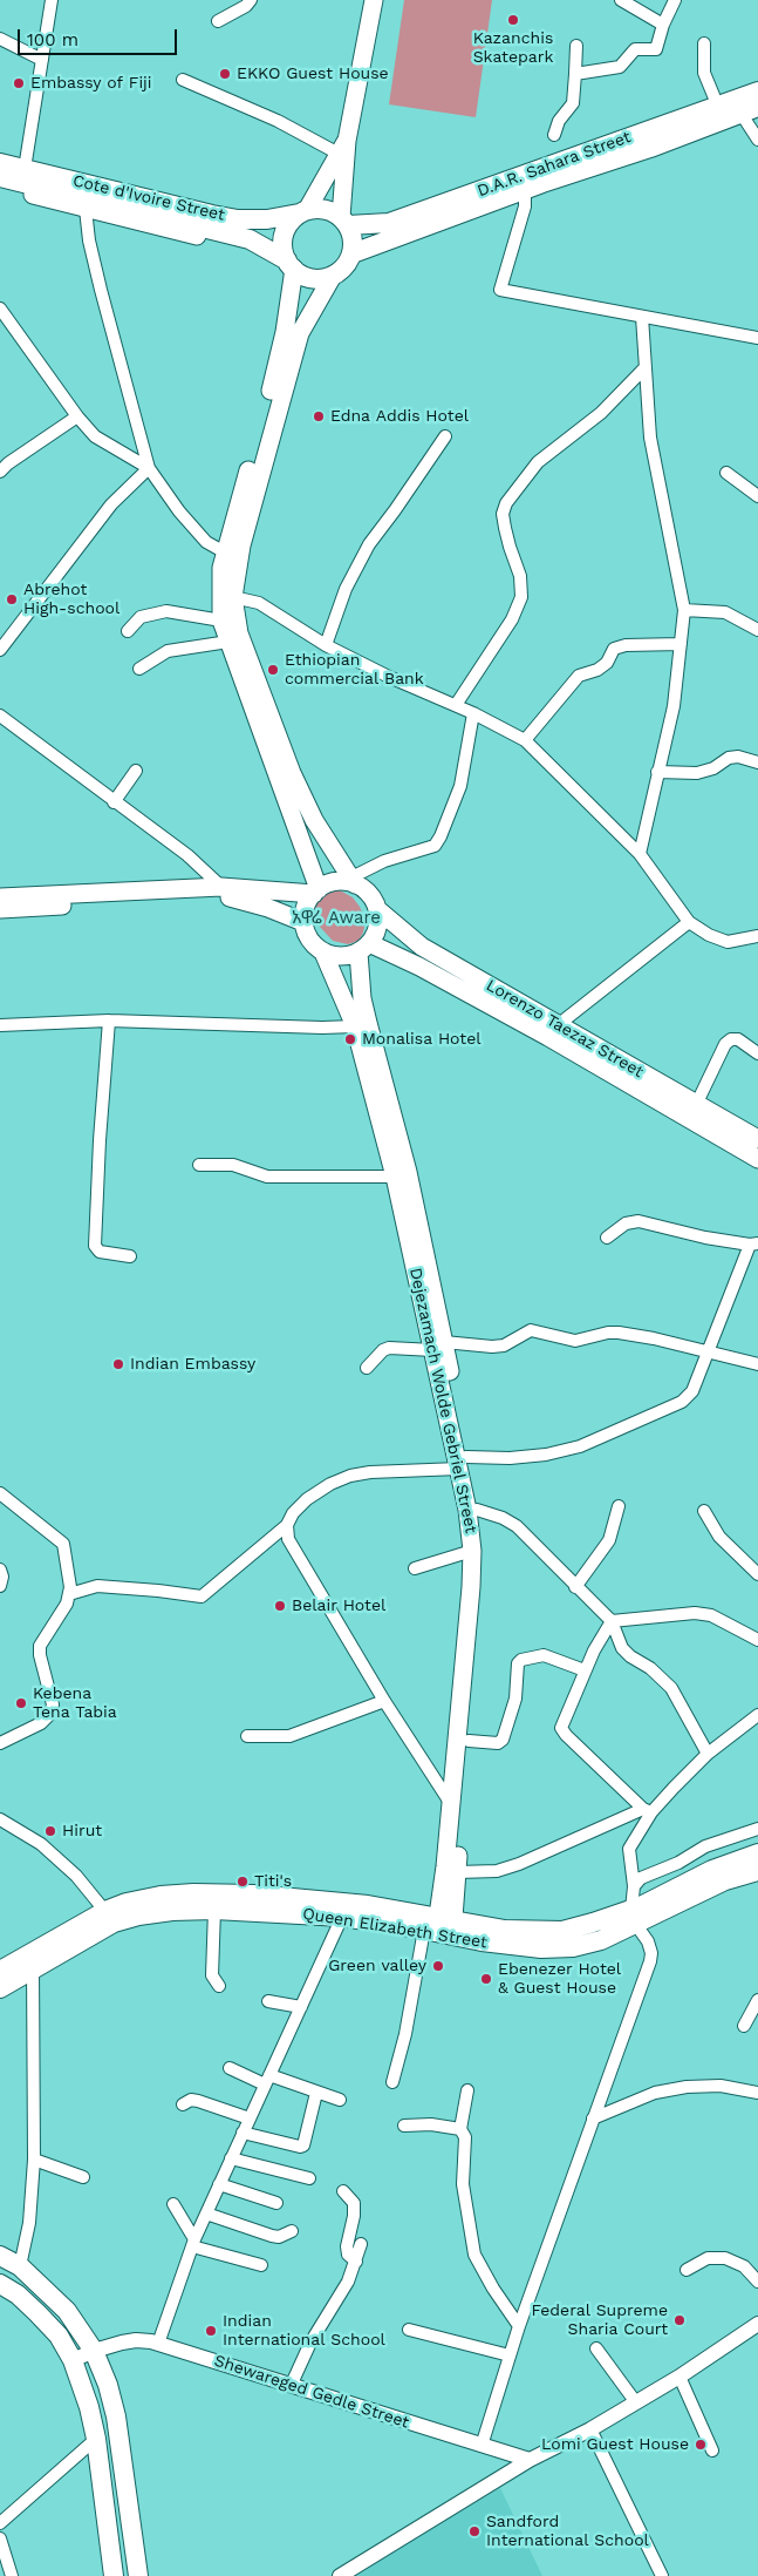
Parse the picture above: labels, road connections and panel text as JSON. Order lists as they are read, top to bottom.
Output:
{
  "streets": {
    "main road": [
      "D.A.R. Sahara Street",
      "Cote d'Ivoire Street",
      "Lorenzo Taezaz Street",
      "Dejezamach Wolde Gebriel Street",
      "Queen Elizabeth Street"
    ],
    "street": ["Shewareged Gedle Street"]
  },
  "crossings": [
    ["D.A.R. Sahara Street", "Cote d'Ivoire Street"],
    ["Lorenzo Taezaz Street", "Dejezamach Wolde Gebriel Street"],
    ["Dejezamach Wolde Gebriel Street", "Queen Elizabeth Street"]
  ],
  "districts": ["አዋሬ Aware"],
  "places": [
    "Kazanchis Skatepark",
    "EKKO Guest House",
    "Embassy of Fiji",
    "Edna Addis Hotel",
    "Abrehot High-school",
    "Ethiopian commercial Bank",
    "Monalisa Hotel",
    "Indian Embassy",
    "Belair Hotel",
    "Kebena Tena Tabia",
    "Hirut",
    "Titi's",
    "Green valley",
    "Ebenezer Hotel & Guest House",
    "Federal Supreme Sharia Court",
    "Indian International School",
    "Lomi Guest House",
    "Sandford International School"
  ],
  "scale_bar": "100 m"
}
